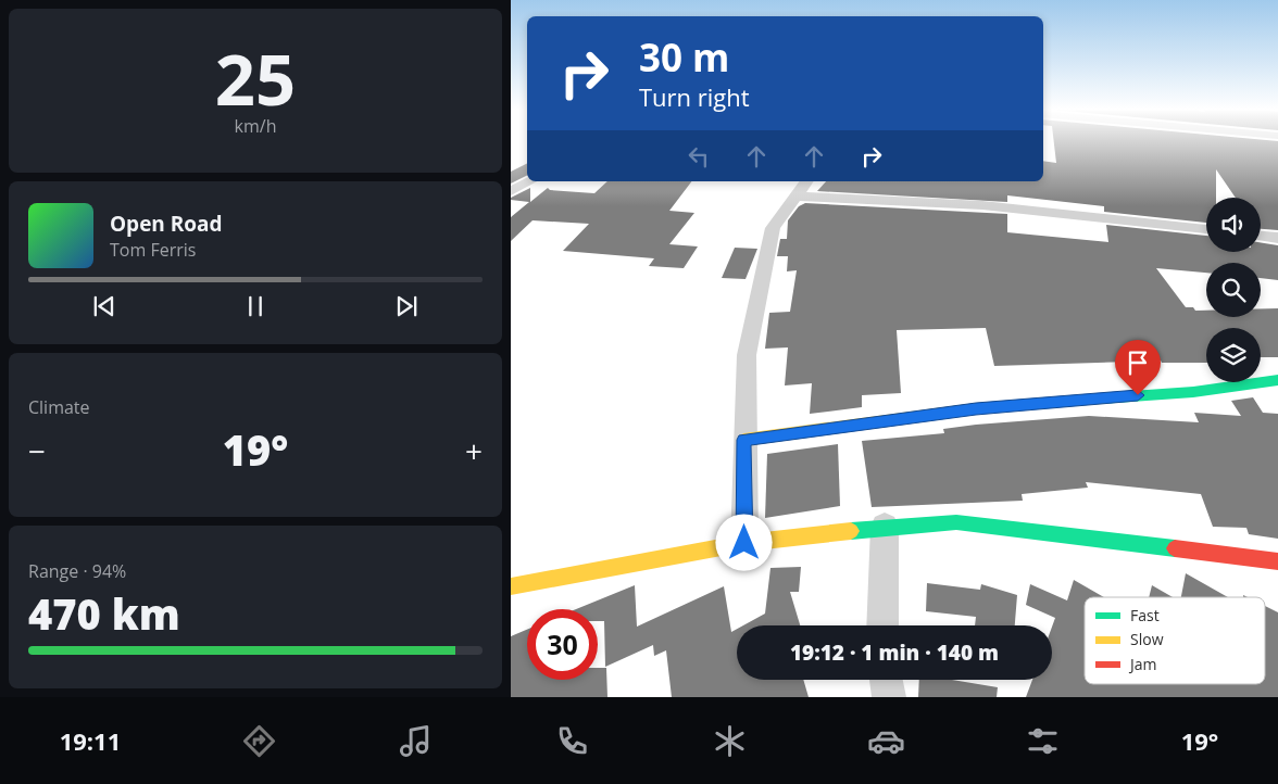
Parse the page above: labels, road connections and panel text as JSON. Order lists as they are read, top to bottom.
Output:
{
  "legend": ["Fast", "Slow", "Jam"],
  "page": {
    "tile": [
      ["25", "km/h"],
      "Climate",
      ["Range · 94%", "470 km"]
    ],
    "turn": ["30 m", "Turn right"],
    "song": ["Open Road", "Tom Ferris"],
    "heat": ["−", "19°", "+"],
    "limit": "30",
    "trip": "19:12 · 1 min · 140 m",
    "tabs": ["19:11", "19°"]
  }
}
